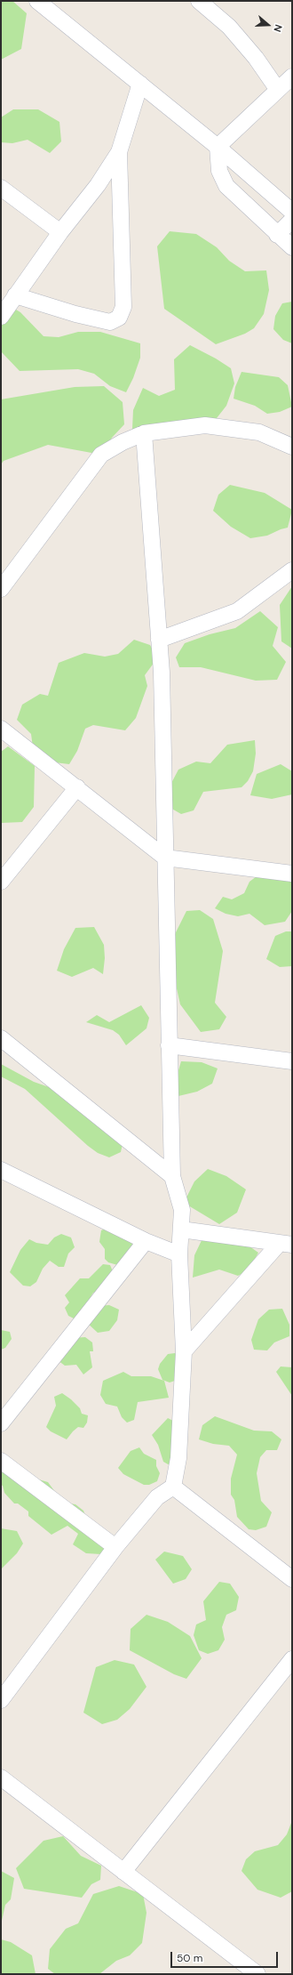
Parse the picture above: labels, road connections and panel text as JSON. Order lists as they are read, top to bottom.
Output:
{
  "scale_bar": "50 m",
  "north": "right"
}
